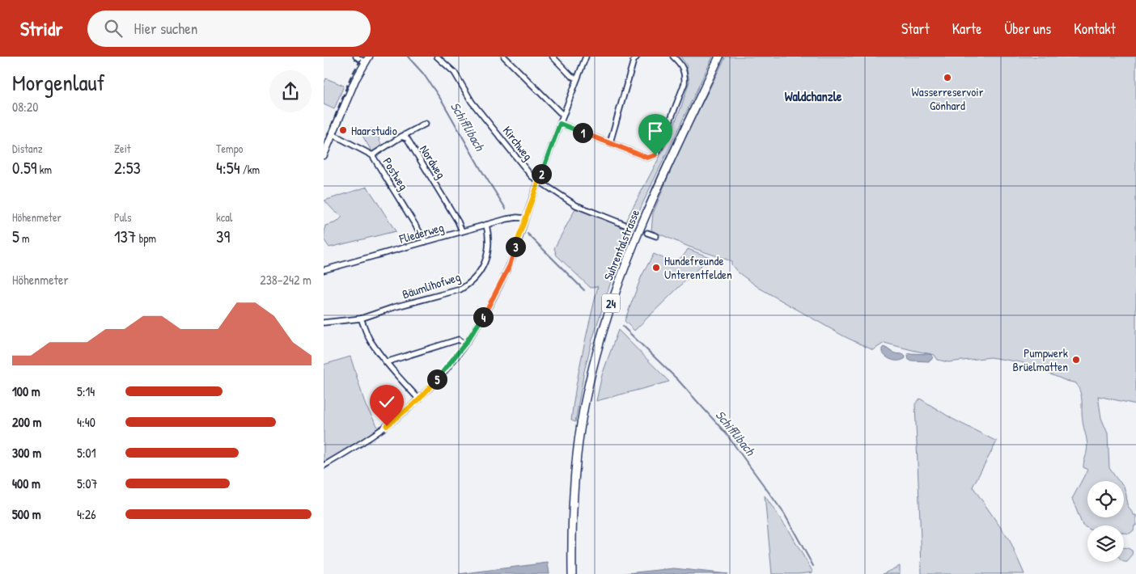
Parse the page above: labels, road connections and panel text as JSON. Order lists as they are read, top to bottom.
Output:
{
  "streets": {
    "main road": ["Suhrentalstrasse", "24"],
    "street": [
      "Kirchweg",
      "Nordweg",
      "Postweg",
      "Fliederweg",
      "Bäumlihofweg"
    ]
  },
  "crossings": [
    ["Nordweg", "Fliederweg"],
    ["Postweg", "Fliederweg"],
    ["Fliederweg", "Bäumlihofweg"]
  ],
  "districts": ["Waldchanzle"],
  "water": ["Schifflibach"],
  "places": [
    "Wasserreservoir Gönhard",
    "Haarstudio",
    "Hundefreunde Unterentfelden",
    "Pumpwerk Brüelmatten"
  ],
  "page": {
    "header": "Stridr",
    "search": "Hier suchen",
    "nav": [
      "Start",
      "Karte",
      "Über uns",
      "Kontakt"
    ],
    "heading": ["Morgenlauf", "08:20"],
    "pins": [
      "1",
      "2",
      "3",
      "4",
      "5"
    ],
    "stats": [
      ["Distanz", "0.59 km"],
      ["Zeit", "2:53"],
      ["Tempo", "4:54 /km"],
      ["Höhenmeter", "5 m"],
      ["Puls", "137 bpm"],
      ["kcal", "39"]
    ],
    "chart": ["Höhenmeter", "238–242 m"],
    "list": [
      {
        "name": "100 m",
        "note": "5:14"
      },
      {
        "name": "200 m",
        "note": "4:40"
      },
      {
        "name": "300 m",
        "note": "5:01"
      },
      {
        "name": "400 m",
        "note": "5:07"
      },
      {
        "name": "500 m",
        "note": "4:26"
      }
    ]
  }
}
